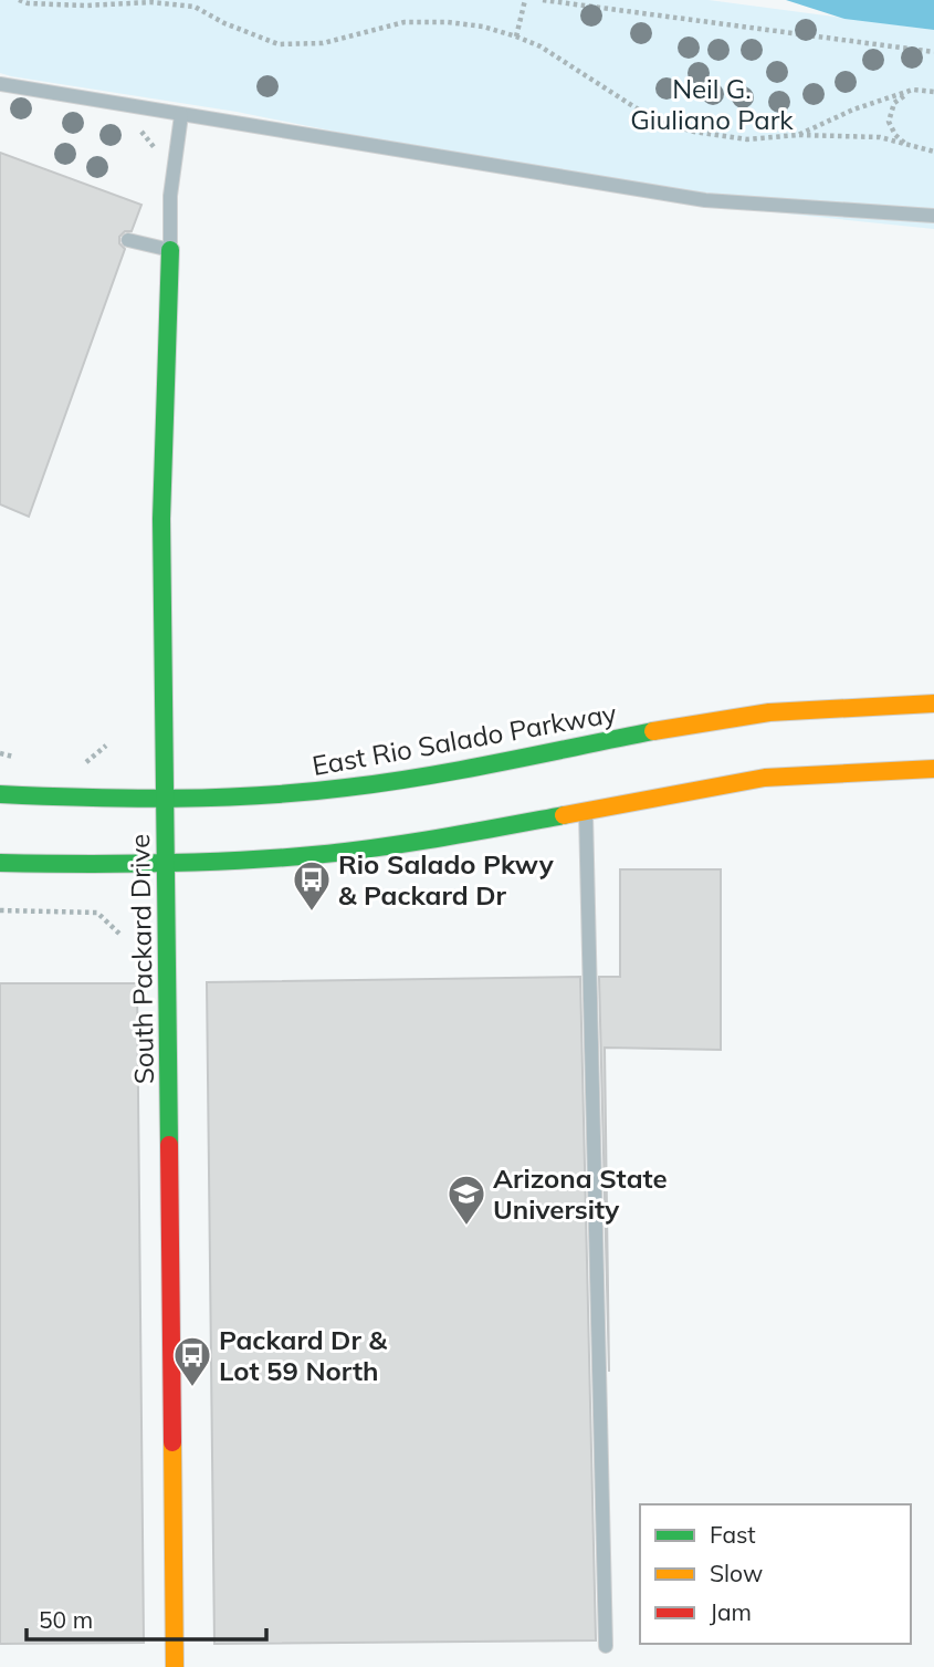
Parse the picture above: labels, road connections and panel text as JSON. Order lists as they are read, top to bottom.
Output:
{
  "streets": {
    "main road": ["East Rio Salado Parkway", "South Packard Drive"]
  },
  "crossings": [
    ["East Rio Salado Parkway", "South Packard Drive"]
  ],
  "parks": ["Neil G. Giuliano Park"],
  "places": {
    "bus stop": ["Rio Salado Pkwy & Packard Dr", "Packard Dr & Lot 59 North"],
    "school or university": ["Arizona State University"]
  },
  "legend": ["Fast", "Slow", "Jam"],
  "scale_bar": "50 m"
}
